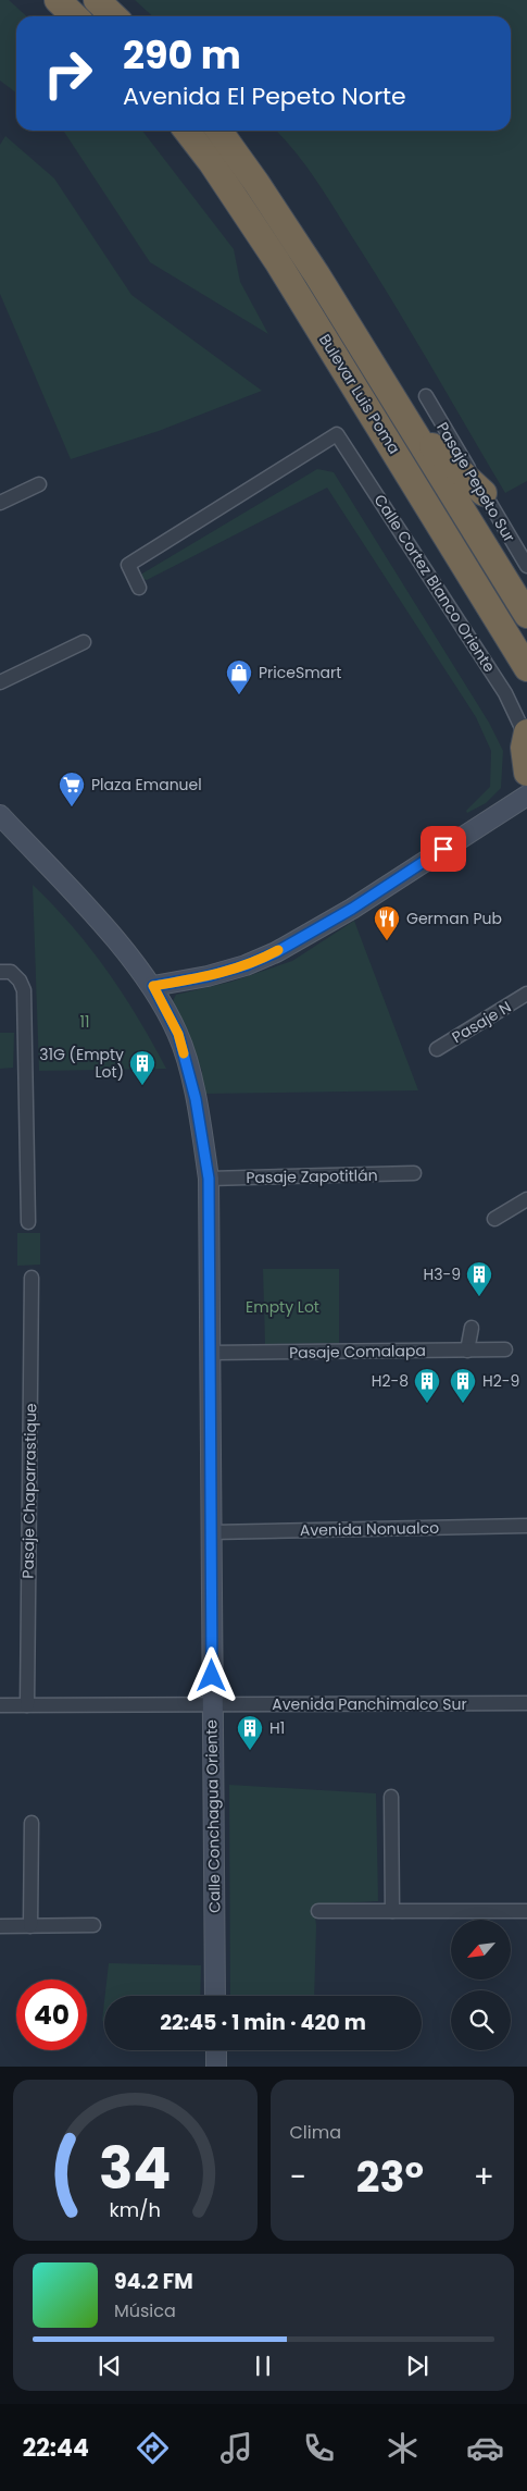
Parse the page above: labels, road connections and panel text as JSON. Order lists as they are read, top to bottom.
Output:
{
  "streets": {
    "highway": ["Bulevar Luis Poma"],
    "street": [
      "Pasaje Pepeto Sur",
      "Calle Cortez Blanco Oriente",
      "Pasaje N",
      "Pasaje Zapotitlán",
      "Pasaje Comalapa",
      "Pasaje Chaparrastique",
      "Avenida Nonualco",
      "Avenida Panchimalco Sur",
      "Calle Conchagua Oriente"
    ]
  },
  "crossings": [
    ["Pasaje Zapotitlán", "Calle Conchagua Oriente"],
    ["Pasaje Comalapa", "Calle Conchagua Oriente"],
    ["Pasaje Chaparrastique", "Avenida Panchimalco Sur"],
    ["Avenida Nonualco", "Calle Conchagua Oriente"],
    ["Avenida Panchimalco Sur", "Calle Conchagua Oriente"]
  ],
  "parks": ["11", "Empty Lot"],
  "places": {
    "shop": ["PriceSmart"],
    "supermarket": ["Plaza Emanuel"],
    "restaurant": ["German Pub"],
    "building": [
      "31G (Empty Lot)",
      "H3-9",
      "H2-8",
      "H2-9",
      "H1"
    ]
  },
  "north": "bottom left",
  "page": {
    "turn": ["290 m", "Avenida El Pepeto Norte"],
    "limit": "40",
    "trip": "22:45 · 1 min · 420 m",
    "tile": "Clima",
    "heat": ["−", "23°", "+"],
    "song": ["94.2 FM", "Música"],
    "tabs": "22:44",
    "gauge": ["34", "km/h"]
  }
}
